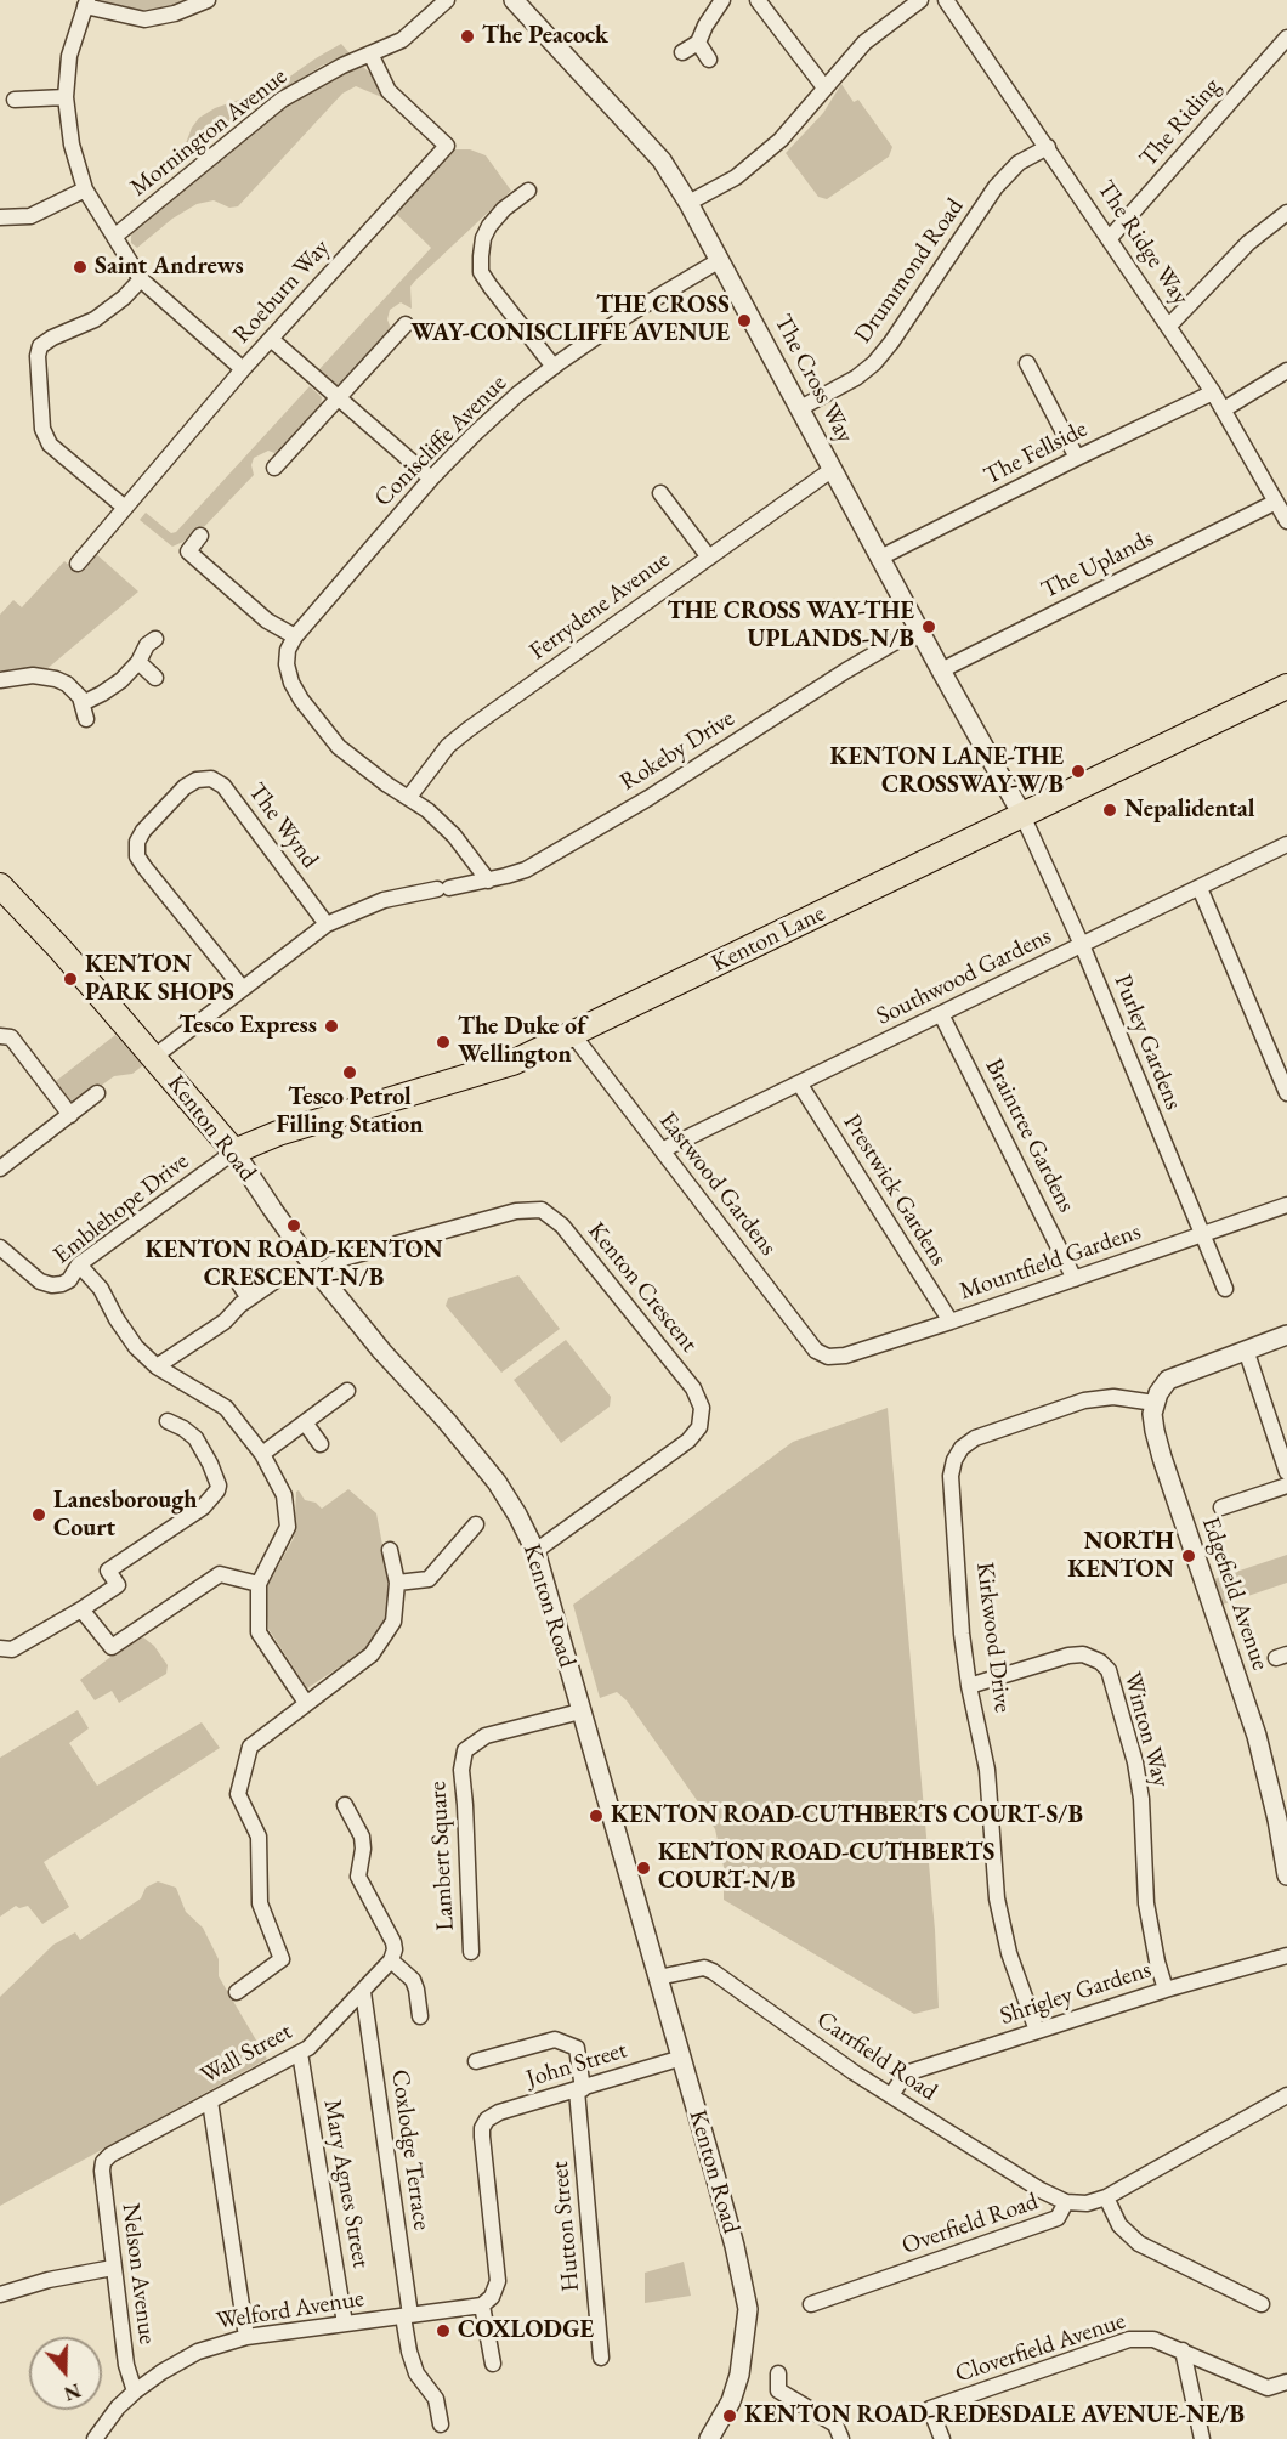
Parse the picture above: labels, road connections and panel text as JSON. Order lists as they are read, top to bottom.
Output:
{
  "streets": {
    "main road": ["Kenton Lane", "Kenton Road"],
    "street": [
      "The Riding",
      "Mornington Avenue",
      "The Ridge Way",
      "Drummond Road",
      "Roeburn Way",
      "The Cross Way",
      "Coniscliffe Avenue",
      "The Fellside",
      "The Uplands",
      "Ferrydene Avenue",
      "Rokeby Drive",
      "The Wynd",
      "Southwood Gardens",
      "Purley Gardens",
      "Braintree Gardens",
      "Eastwood Gardens",
      "Prestwick Gardens",
      "Emblehope Drive",
      "Mountfield Gardens",
      "Kenton Crescent",
      "Edgefield Avenue",
      "Kirkwood Drive",
      "Winton Way",
      "Lambert Square",
      "Shrigley Gardens",
      "Wall Street",
      "Carrfield Road",
      "John Street",
      "Coxlodge Terrace",
      "Mary Agnes Street",
      "Overfield Road",
      "Hutton Street",
      "Nelson Avenue",
      "Welford Avenue",
      "Cloverfield Avenue"
    ]
  },
  "crossings": [
    ["The Riding", "The Ridge Way"],
    ["Mornington Avenue", "Roeburn Way"],
    ["The Ridge Way", "Drummond Road"],
    ["The Ridge Way", "The Fellside"],
    ["The Ridge Way", "The Uplands"],
    ["Drummond Road", "The Cross Way"],
    ["The Cross Way", "Coniscliffe Avenue"],
    ["The Cross Way", "The Fellside"],
    ["The Cross Way", "The Uplands"],
    ["The Cross Way", "Ferrydene Avenue"],
    ["The Cross Way", "Rokeby Drive"],
    ["The Cross Way", "Kenton Lane"],
    ["The Cross Way", "Purley Gardens"],
    ["Rokeby Drive", "The Wynd"],
    ["Rokeby Drive", "Kenton Road"],
    ["Kenton Lane", "Purley Gardens"],
    ["Kenton Lane", "Kenton Road"],
    ["Kenton Lane", "Eastwood Gardens"],
    ["Kenton Lane", "Emblehope Drive"],
    ["Southwood Gardens", "Purley Gardens"],
    ["Southwood Gardens", "Braintree Gardens"],
    ["Southwood Gardens", "Eastwood Gardens"],
    ["Southwood Gardens", "Prestwick Gardens"],
    ["Purley Gardens", "Mountfield Gardens"],
    ["Kenton Road", "Emblehope Drive"],
    ["Kenton Road", "Kenton Crescent"],
    ["Kenton Road", "Lambert Square"],
    ["Kenton Road", "Carrfield Road"],
    ["Kenton Road", "John Street"],
    ["Braintree Gardens", "Mountfield Gardens"],
    ["Eastwood Gardens", "Mountfield Gardens"],
    ["Prestwick Gardens", "Mountfield Gardens"],
    ["Edgefield Avenue", "Kirkwood Drive"],
    ["Kirkwood Drive", "Winton Way"],
    ["Kirkwood Drive", "Shrigley Gardens"],
    ["Winton Way", "Shrigley Gardens"],
    ["Shrigley Gardens", "Carrfield Road"],
    ["Wall Street", "Coxlodge Terrace"],
    ["Wall Street", "Mary Agnes Street"],
    ["Wall Street", "Nelson Avenue"],
    ["Carrfield Road", "Overfield Road"],
    ["John Street", "Hutton Street"],
    ["John Street", "Welford Avenue"],
    ["Coxlodge Terrace", "Welford Avenue"],
    ["Mary Agnes Street", "Welford Avenue"],
    ["Nelson Avenue", "Welford Avenue"]
  ],
  "places": [
    "The Peacock",
    "Saint Andrews",
    "THE CROSS WAY-CONISCLIFFE AVENUE",
    "THE CROSS WAY-THE UPLANDS-N/B",
    "KENTON LANE-THE CROSSWAY-W/B",
    "Nepalidental",
    "KENTON PARK SHOPS",
    "Tesco Express",
    "The Duke of Wellington",
    "Tesco Petrol Filling Station",
    "KENTON ROAD-KENTON CRESCENT-N/B",
    "Lanesborough Court",
    "NORTH KENTON",
    "KENTON ROAD-CUTHBERTS COURT-S/B",
    "KENTON ROAD-CUTHBERTS COURT-N/B",
    "COXLODGE",
    "KENTON ROAD-REDESDALE AVENUE-NE/B"
  ],
  "north": "bottom"
}
